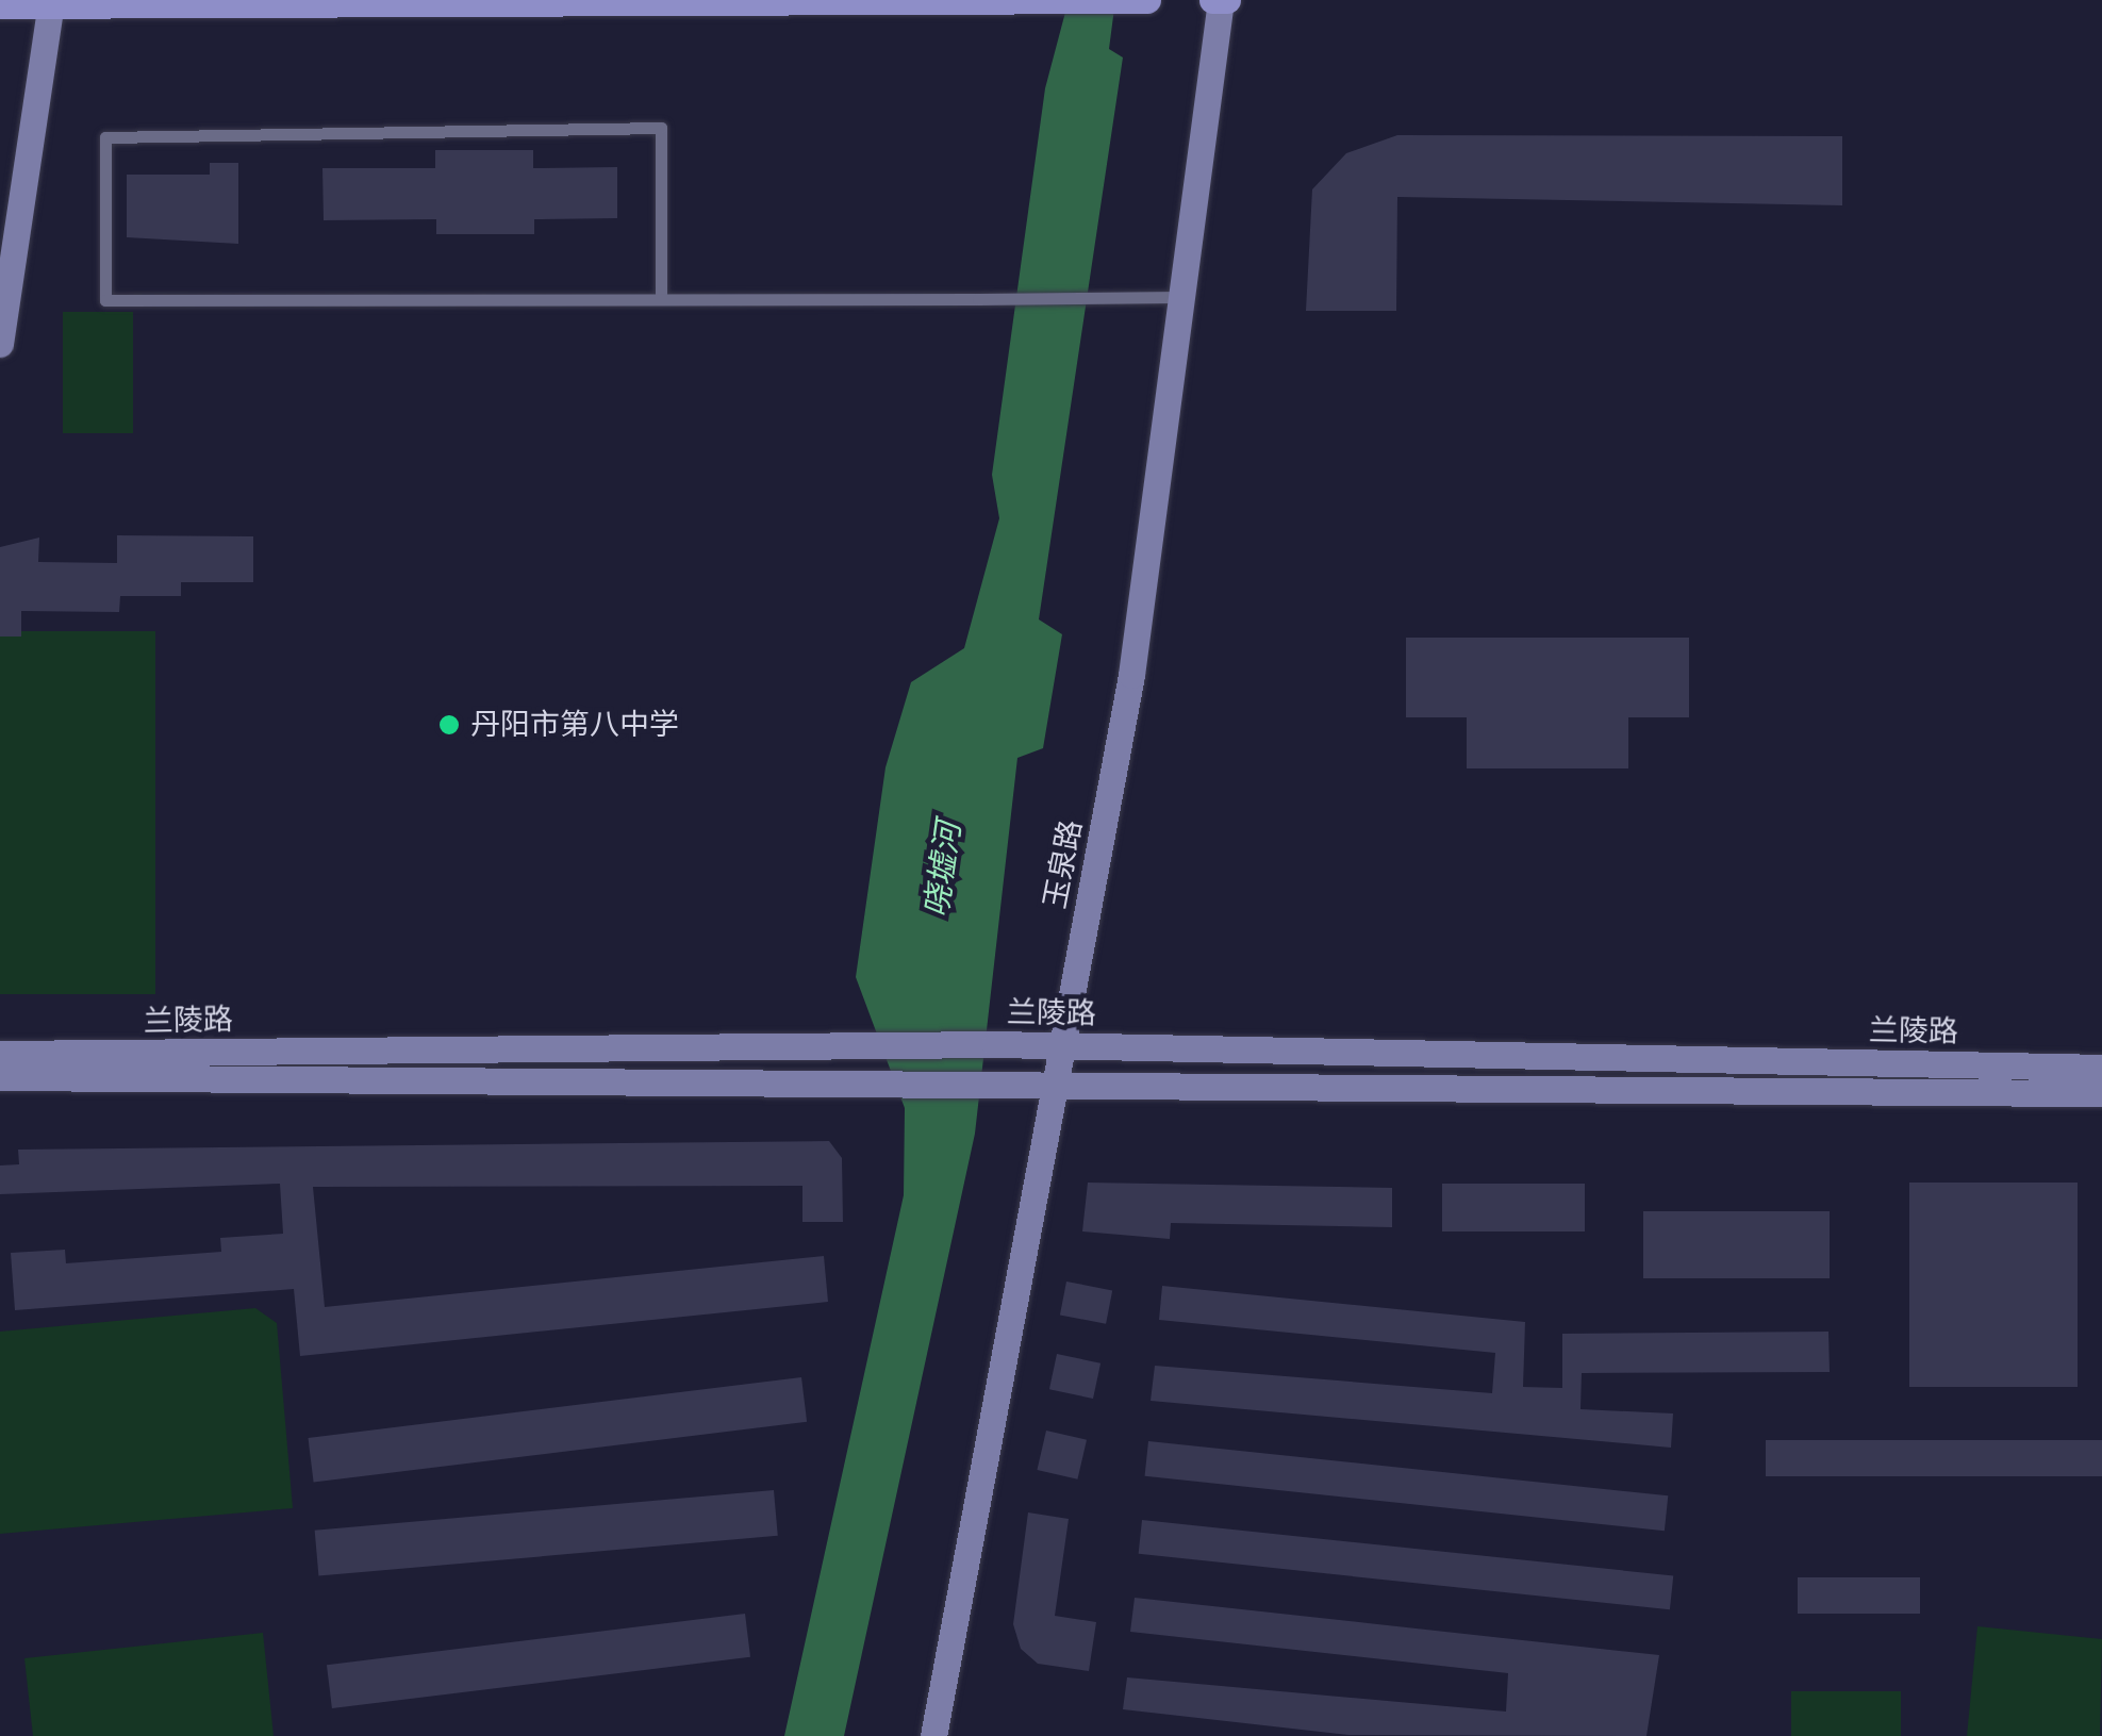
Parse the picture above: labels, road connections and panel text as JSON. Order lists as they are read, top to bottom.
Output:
{
  "streets": {
    "street": ["玉泉路", "兰陵路"]
  },
  "crossings": [
    ["玉泉路", "兰陵路"]
  ],
  "water": ["哓墟河"],
  "places": ["丹阳市第八中学"]
}
